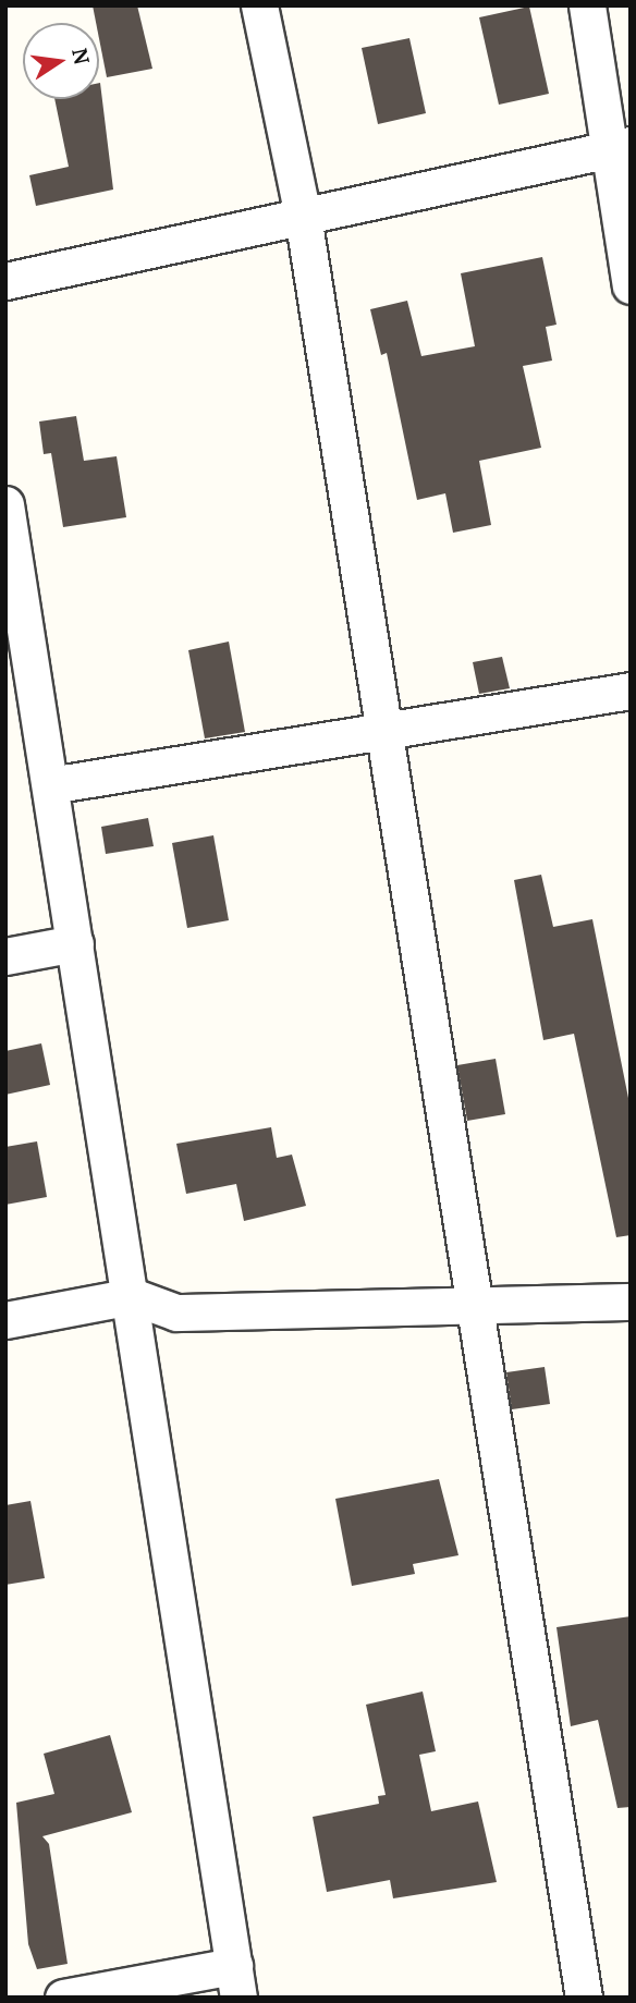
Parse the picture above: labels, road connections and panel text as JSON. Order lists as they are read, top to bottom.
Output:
{
  "north": "right"
}
